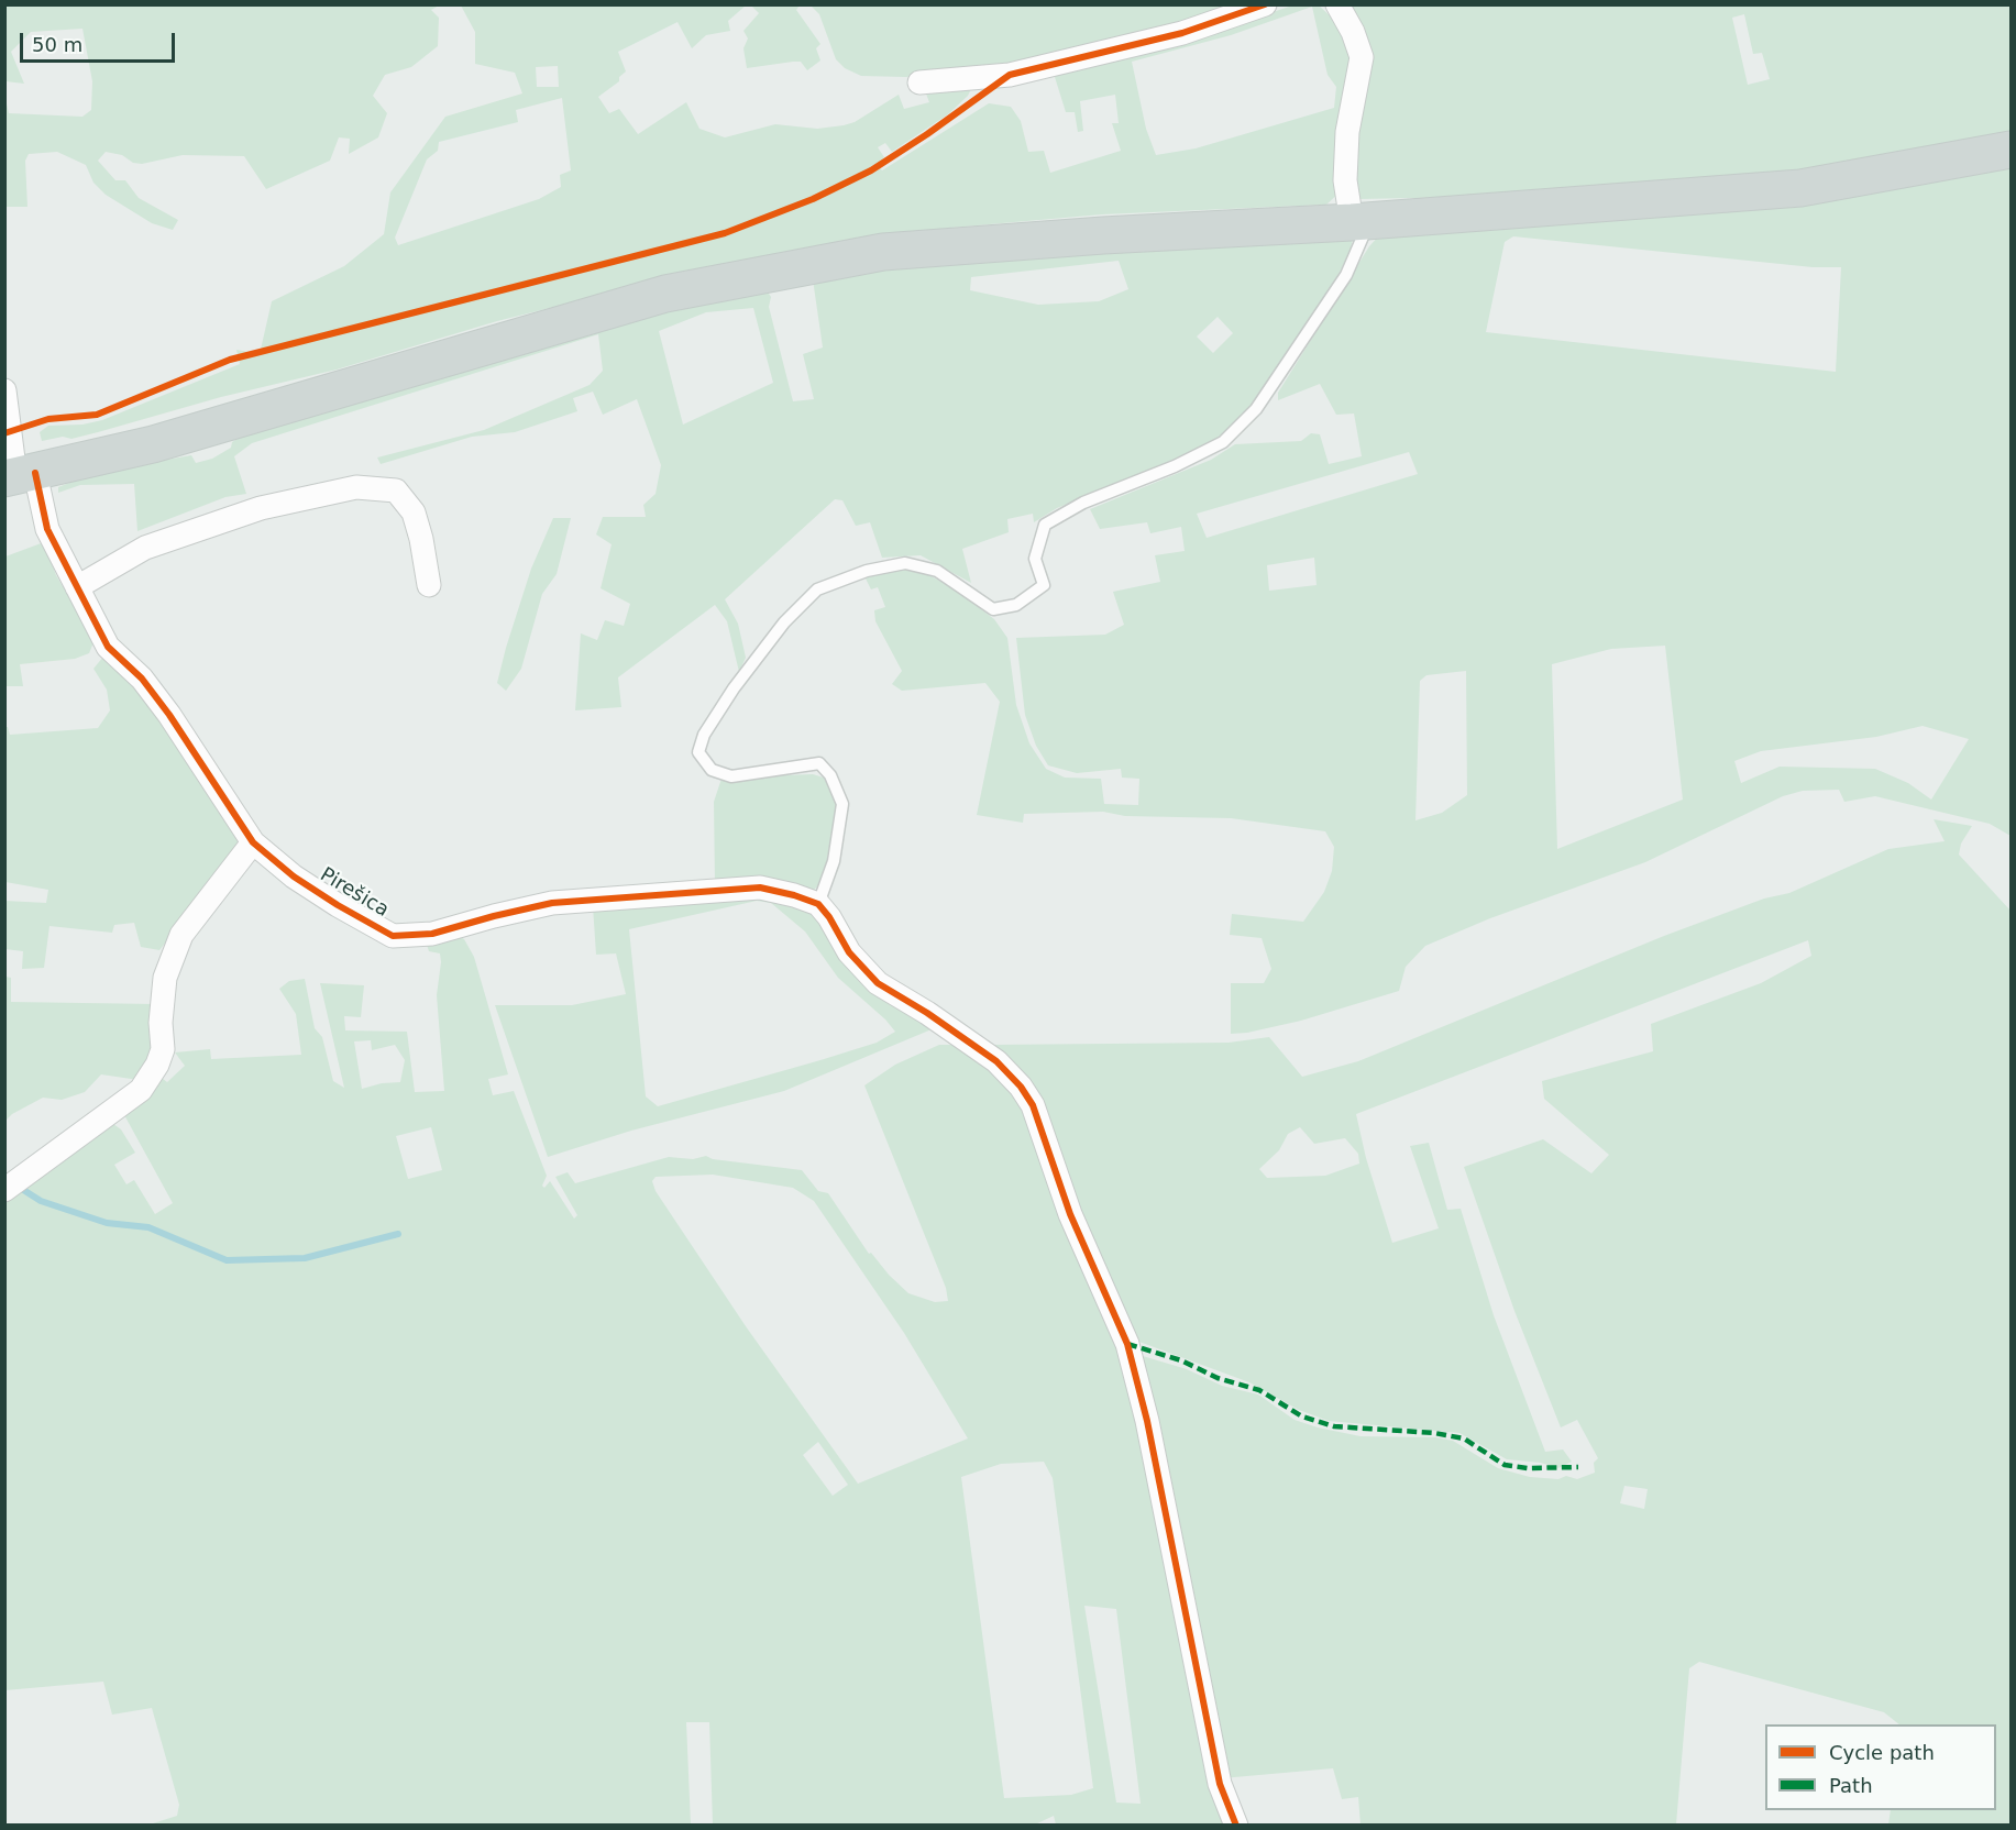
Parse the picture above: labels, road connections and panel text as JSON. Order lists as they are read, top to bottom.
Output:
{
  "streets": {
    "street": ["Pirešica"]
  },
  "legend": ["Cycle path", "Path"],
  "scale_bar": "50 m"
}
